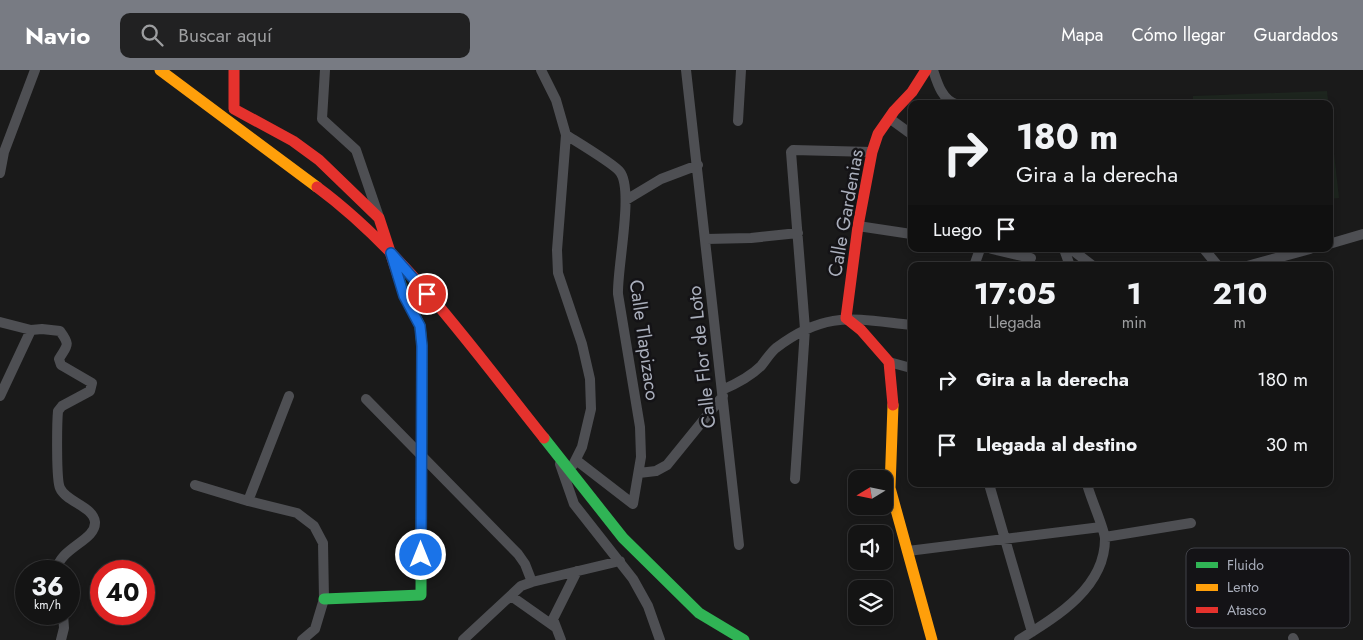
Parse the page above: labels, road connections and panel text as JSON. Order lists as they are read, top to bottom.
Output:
{
  "streets": {
    "street": ["Calle Gardenias", "Calle Tlapizaco", "Calle Flor de Loto"]
  },
  "legend": ["Fluido", "Lento", "Atasco"],
  "north": "left",
  "page": {
    "header": "Navio",
    "search": "Buscar aquí",
    "nav": ["Mapa", "Cómo llegar", "Guardados"],
    "turn": ["180 m", "Gira a la derecha"],
    "then": "Luego",
    "eta": [
      "17:05",
      "Llegada",
      "1",
      "min",
      "210",
      "m"
    ],
    "list": [
      {
        "name": "Gira a la derecha",
        "value": "180 m"
      },
      {
        "name": "Llegada al destino",
        "value": "30 m"
      }
    ],
    "speed": "36 km/h",
    "limit": "40"
  }
}
